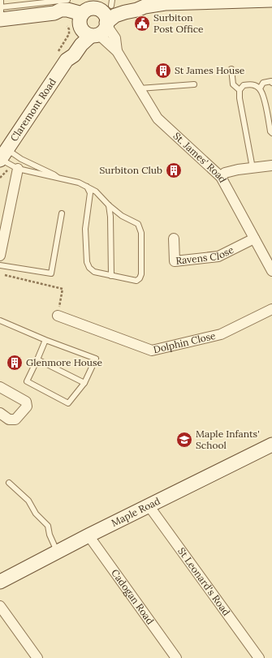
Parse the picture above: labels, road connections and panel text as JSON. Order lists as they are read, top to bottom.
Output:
{
  "streets": {
    "main road": ["Claremont Road", "Maple Road"],
    "street": [
      "St. James' Road",
      "Ravens Close",
      "Dolphin Close",
      "St Leonard's Road",
      "Cadogan Road"
    ]
  },
  "crossings": [
    ["Claremont Road", "St. James' Road"],
    ["St. James' Road", "Ravens Close"],
    ["Maple Road", "St Leonard's Road"],
    ["Maple Road", "Cadogan Road"]
  ],
  "places": {
    "public building": ["Surbiton Post Office"],
    "building": ["St James House", "Surbiton Club", "Glenmore House"],
    "school or university": ["Maple Infants' School"]
  }
}
